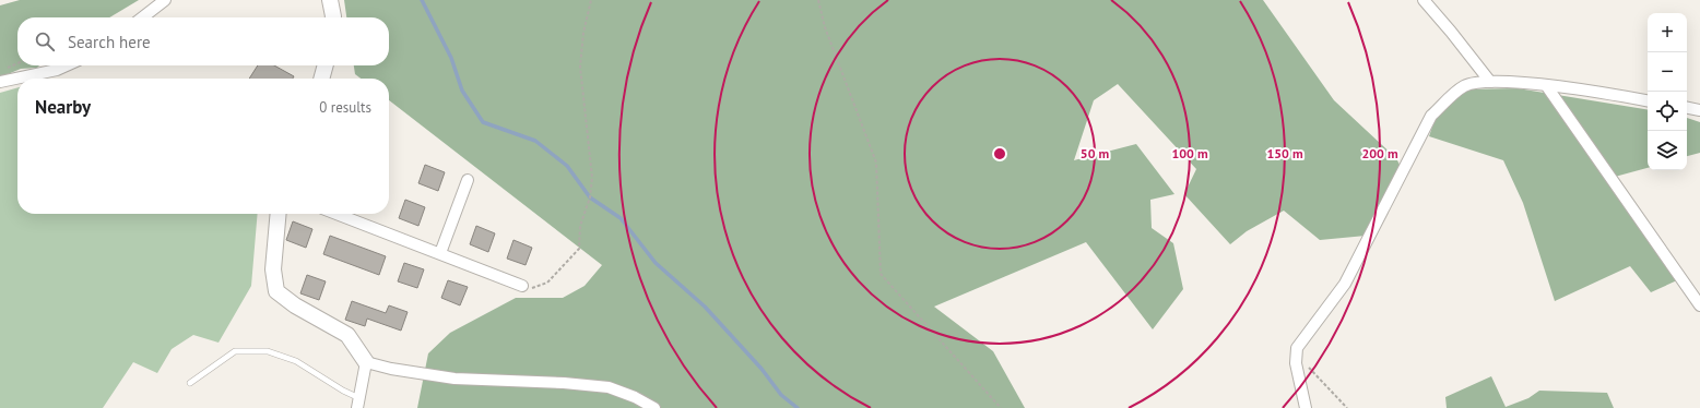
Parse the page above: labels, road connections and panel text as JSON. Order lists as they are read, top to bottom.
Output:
{
  "page": {
    "map_buttons": ["+", "−"],
    "search": "Search here",
    "heading": ["Nearby", "0 results"]
  },
  "rings": [
    "50 m",
    "100 m",
    "150 m",
    "200 m"
  ]
}
